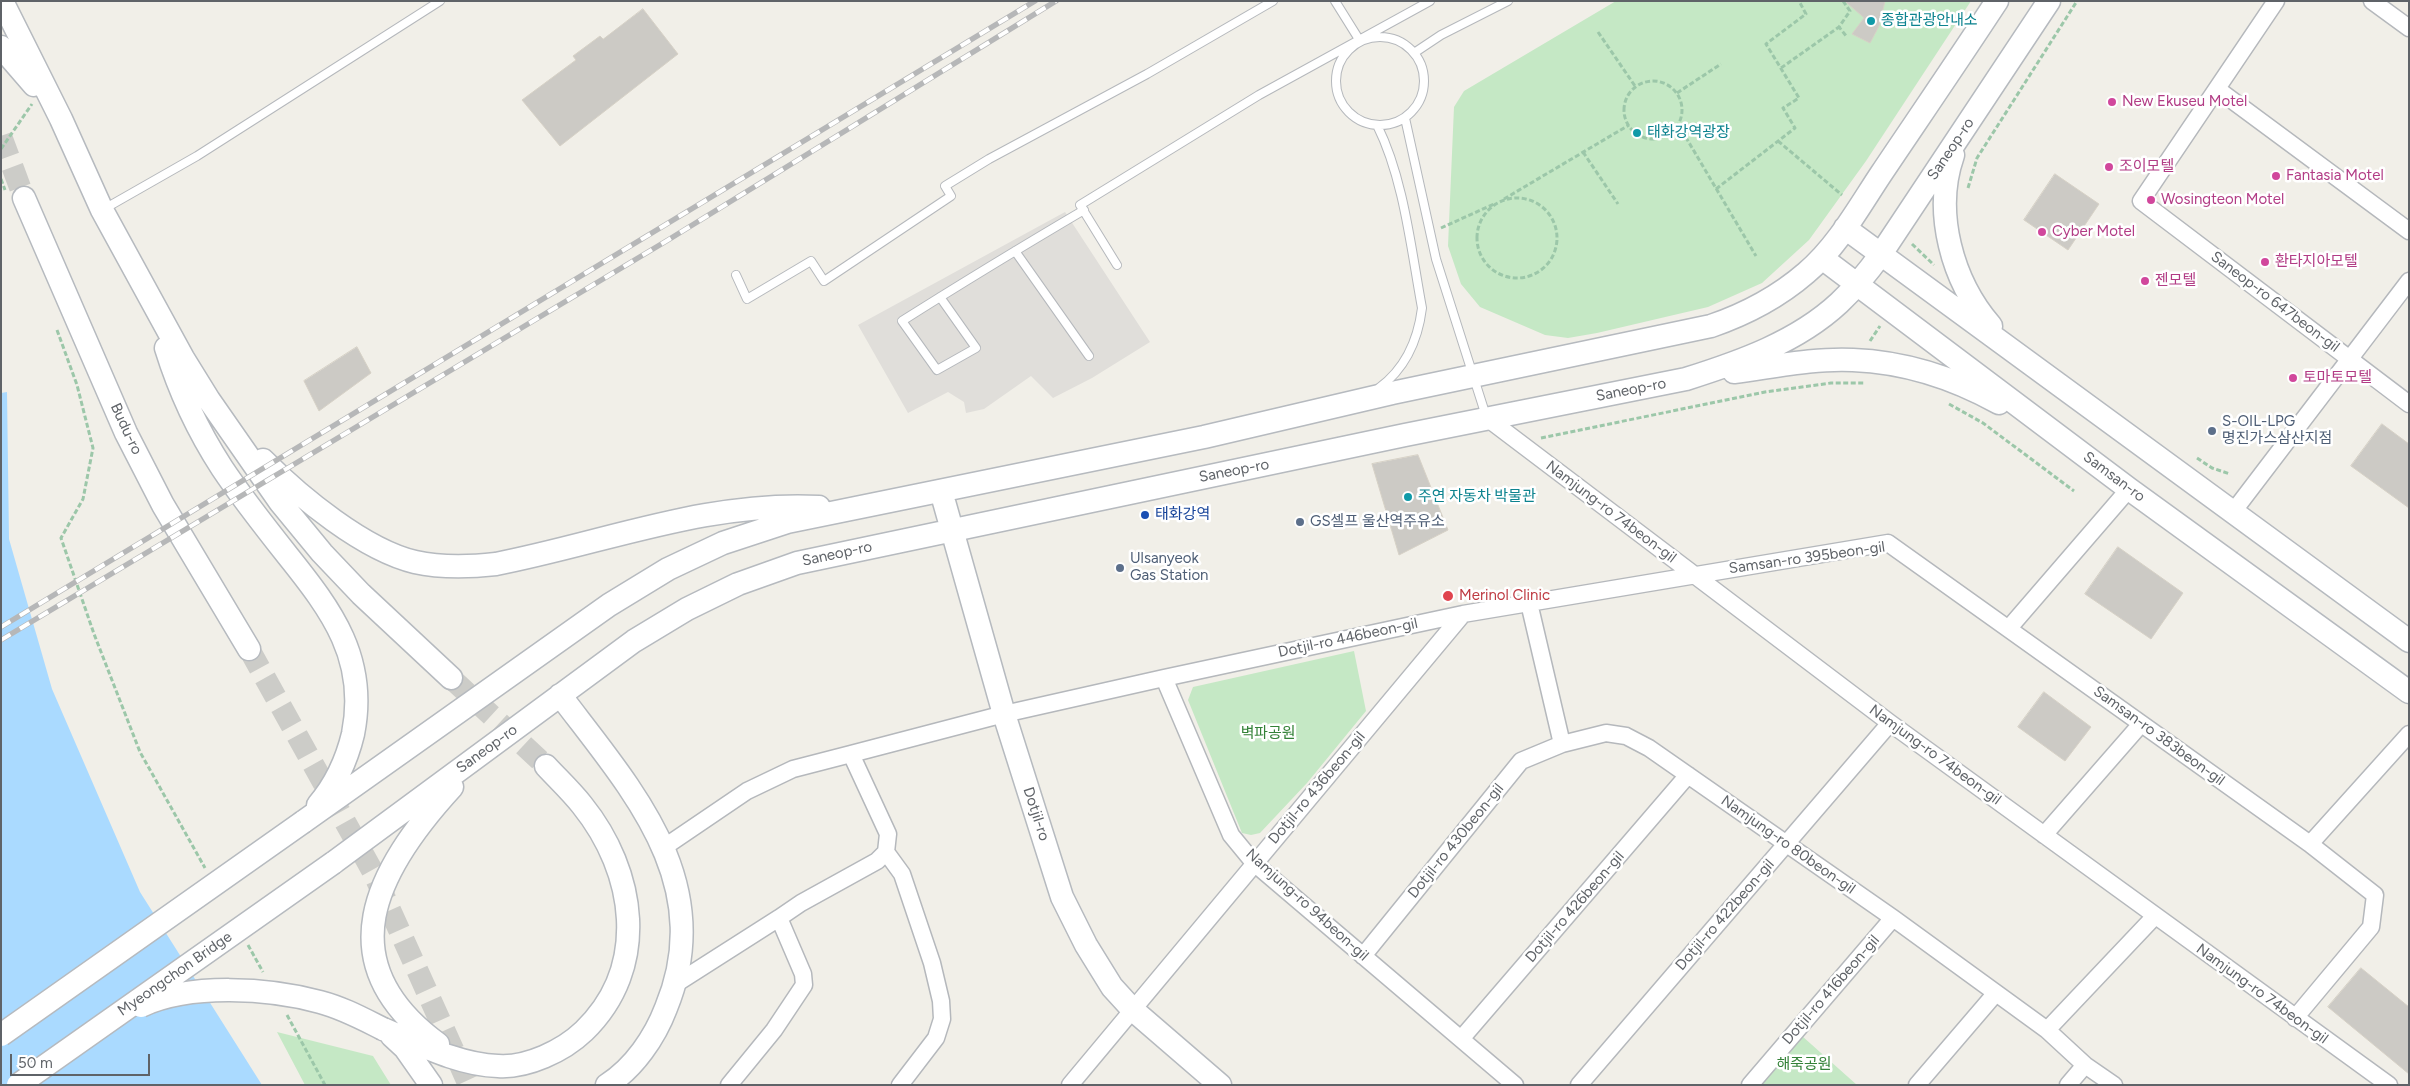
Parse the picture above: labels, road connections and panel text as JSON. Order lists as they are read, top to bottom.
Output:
{
  "streets": {
    "main road": [
      "Saneop-ro",
      "Budu-ro",
      "Samsan-ro",
      "Dotjil-ro",
      "Myeongchon Bridge"
    ],
    "street": [
      "Saneop-ro 647beon-gil",
      "Namjung-ro 74beon-gil",
      "Samsan-ro 395beon-gil",
      "Dotjil-ro 446beon-gil",
      "Samsan-ro 383beon-gil",
      "Dotjil-ro 436beon-gil",
      "Dotjil-ro 430beon-gil",
      "Namjung-ro 80beon-gil",
      "Namjung-ro 94beon-gil",
      "Dotjil-ro 426beon-gil",
      "Dotjil-ro 422beon-gil",
      "Dotjil-ro 416beon-gil"
    ]
  },
  "crossings": [
    ["Saneop-ro", "Samsan-ro"],
    ["Saneop-ro", "Namjung-ro 74beon-gil"],
    ["Saneop-ro", "Dotjil-ro"],
    ["Saneop-ro", "Myeongchon Bridge"],
    ["Namjung-ro 74beon-gil", "Samsan-ro 395beon-gil"],
    ["Namjung-ro 74beon-gil", "Dotjil-ro 446beon-gil"],
    ["Namjung-ro 74beon-gil", "Samsan-ro 383beon-gil"],
    ["Namjung-ro 74beon-gil", "Dotjil-ro 422beon-gil"],
    ["Samsan-ro 395beon-gil", "Dotjil-ro 446beon-gil"],
    ["Samsan-ro 395beon-gil", "Samsan-ro 383beon-gil"],
    ["Dotjil-ro 446beon-gil", "Dotjil-ro 436beon-gil"],
    ["Dotjil-ro 446beon-gil", "Dotjil-ro"],
    ["Dotjil-ro 446beon-gil", "Namjung-ro 94beon-gil"],
    ["Dotjil-ro 436beon-gil", "Dotjil-ro"],
    ["Dotjil-ro 436beon-gil", "Namjung-ro 94beon-gil"],
    ["Dotjil-ro 430beon-gil", "Namjung-ro 80beon-gil"],
    ["Dotjil-ro 430beon-gil", "Namjung-ro 94beon-gil"],
    ["Namjung-ro 80beon-gil", "Dotjil-ro 426beon-gil"],
    ["Namjung-ro 80beon-gil", "Dotjil-ro 422beon-gil"],
    ["Namjung-ro 80beon-gil", "Dotjil-ro 416beon-gil"],
    ["Namjung-ro 94beon-gil", "Dotjil-ro 426beon-gil"]
  ],
  "parks": ["벽파공원", "해죽공원"],
  "places": [
    "종합관광안내소",
    "New Ekuseu Motel",
    "태화강역광장",
    "조이모텔",
    "Fantasia Motel",
    "Wosingteon Motel",
    "Cyber Motel",
    "환타지아모텔",
    "젠모텔",
    "토마토모텔",
    "S-OIL-LPG 명진가스삼산지점",
    "주연 자동차 박물관",
    "태화강역",
    "GS셀프 울산역주유소",
    "Ulsanyeok Gas Station",
    "Merinol Clinic"
  ],
  "scale_bar": "50 m"
}
